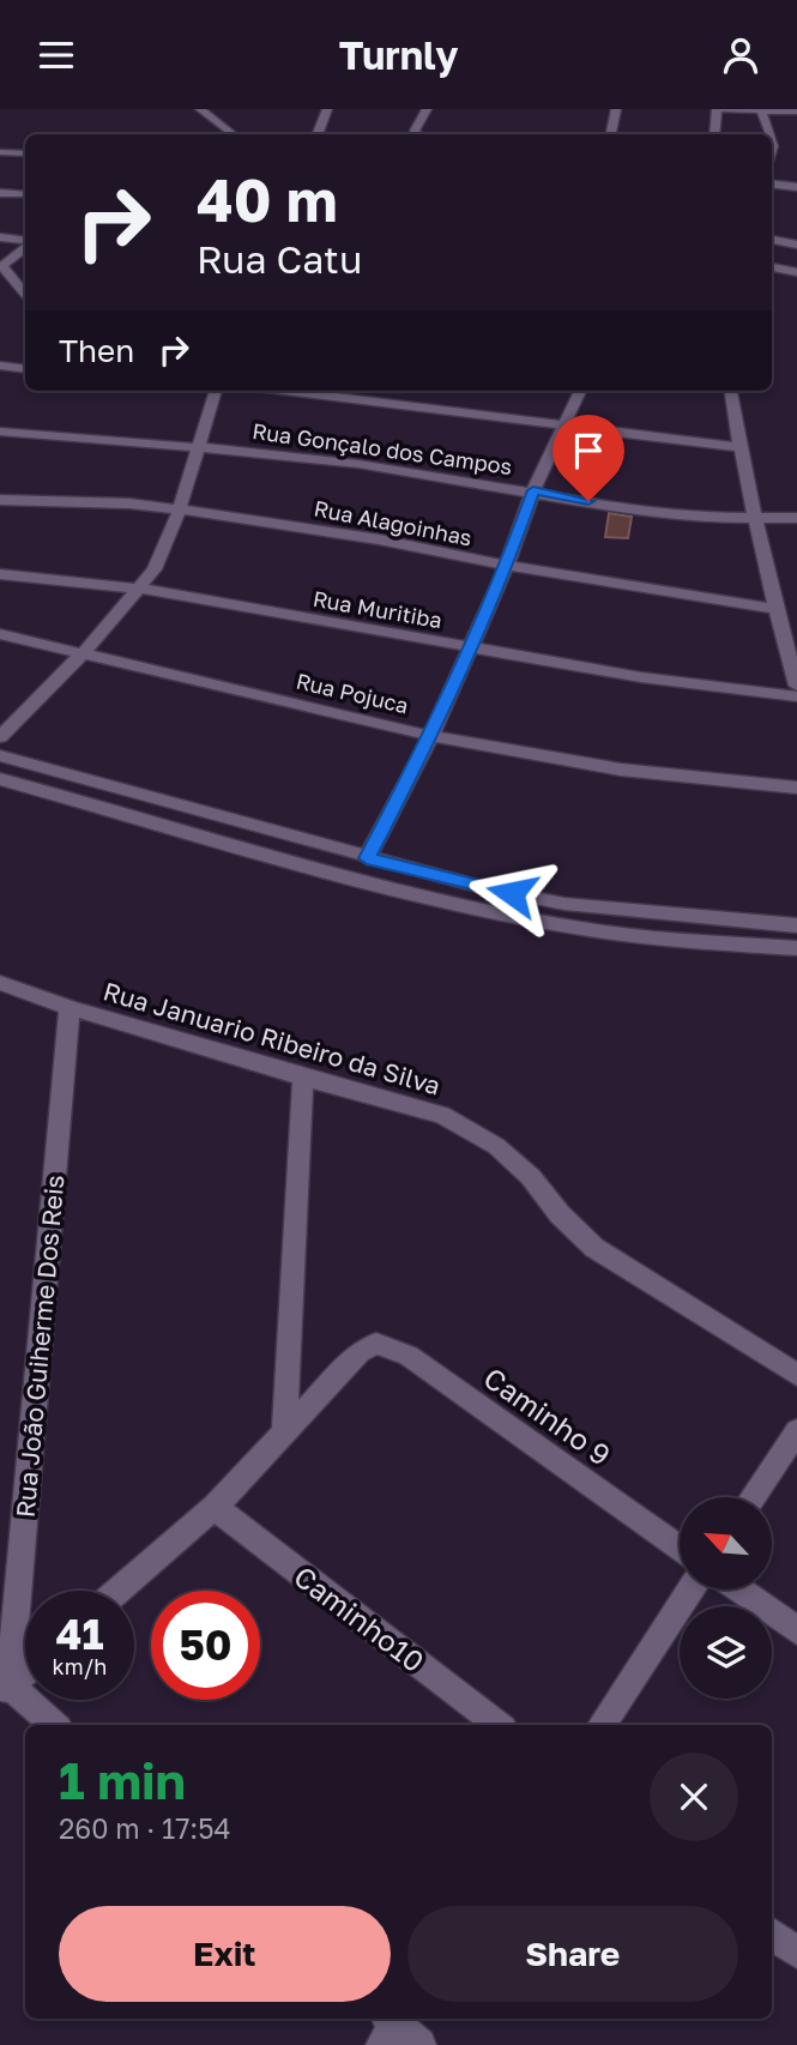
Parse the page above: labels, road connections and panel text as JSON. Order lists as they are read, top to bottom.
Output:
{
  "streets": {
    "street": [
      "Rua Gonçalo dos Campos",
      "Rua Alagoinhas",
      "Rua Muritiba",
      "Rua Pojuca",
      "Rua Januario Ribeiro da Silva",
      "Rua João Guiherme Dos Reis",
      "Caminho 9",
      "Caminho10"
    ]
  },
  "crossings": [
    ["Rua Januario Ribeiro da Silva", "Rua João Guiherme Dos Reis"]
  ],
  "north": "top left",
  "page": {
    "header": "Turnly",
    "turn": ["40 m", "Rua Catu"],
    "then": "Then",
    "speed": "41 km/h",
    "limit": "50",
    "heading": ["1 min", "260 m · 17:54"],
    "buttons": ["Exit", "Share"]
  }
}
